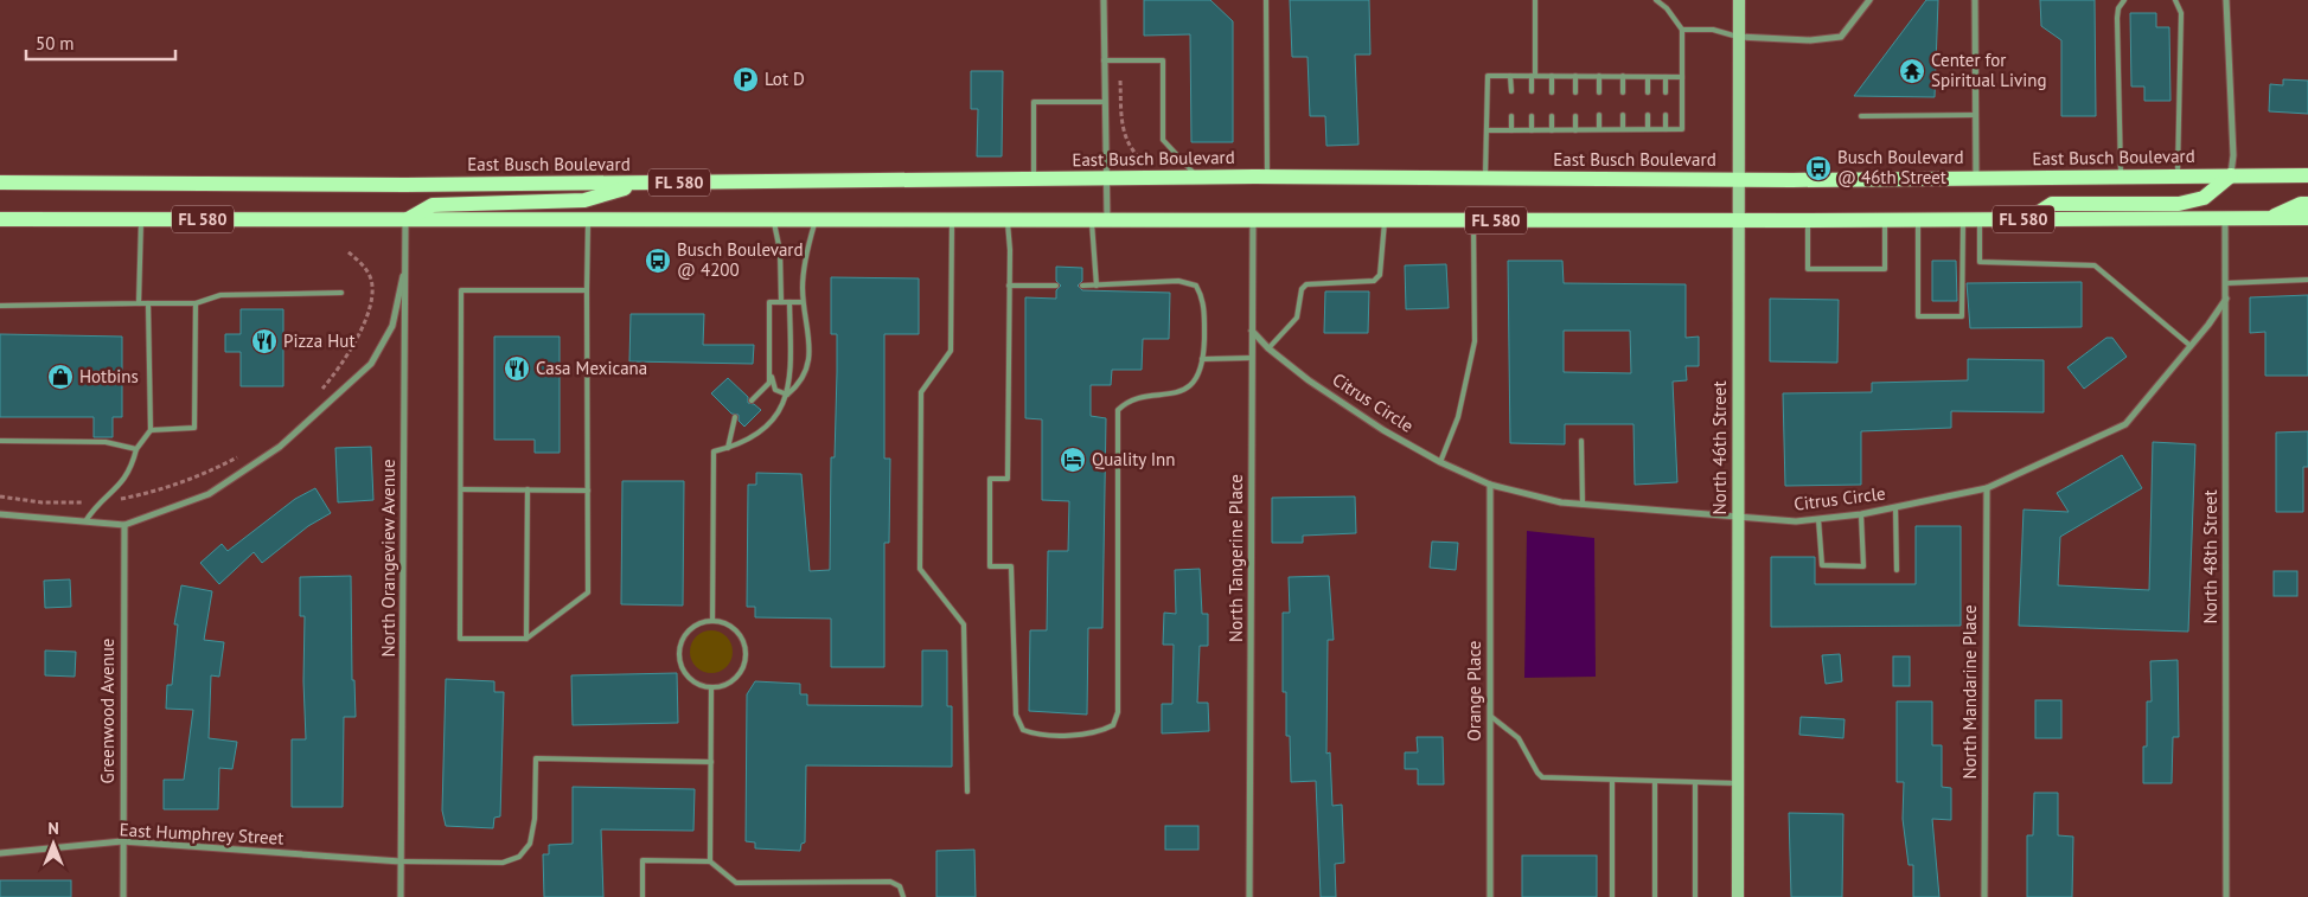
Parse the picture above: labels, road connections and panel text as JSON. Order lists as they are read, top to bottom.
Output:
{
  "streets": {
    "main road": ["East Busch Boulevard", "FL 580"],
    "street": [
      "Citrus Circle",
      "North 46th Street",
      "North 48th Street",
      "North Orangeview Avenue",
      "North Tangerine Place",
      "Orange Place",
      "North Mandarine Place",
      "Greenwood Avenue",
      "East Humphrey Street"
    ]
  },
  "crossings": [
    ["East Busch Boulevard", "North 46th Street"],
    ["FL 580", "North 46th Street"],
    ["FL 580", "North 48th Street"],
    ["FL 580", "North Orangeview Avenue"],
    ["FL 580", "North Tangerine Place"],
    ["Citrus Circle", "North 46th Street"],
    ["Citrus Circle", "North 48th Street"],
    ["Citrus Circle", "North Tangerine Place"],
    ["Citrus Circle", "Orange Place"],
    ["Citrus Circle", "North Mandarine Place"],
    ["North Orangeview Avenue", "East Humphrey Street"],
    ["Greenwood Avenue", "East Humphrey Street"]
  ],
  "places": {
    "temple": ["Center for Spiritual Living"],
    "parking": ["Lot D"],
    "bus stop": ["Busch Boulevard @ 46th Street", "Busch Boulevard @ 4200"],
    "restaurant": ["Pizza Hut", "Casa Mexicana"],
    "shop": ["Hotbins"],
    "hotel": ["Quality Inn"]
  },
  "scale_bar": "50 m",
  "north": "top"
}
